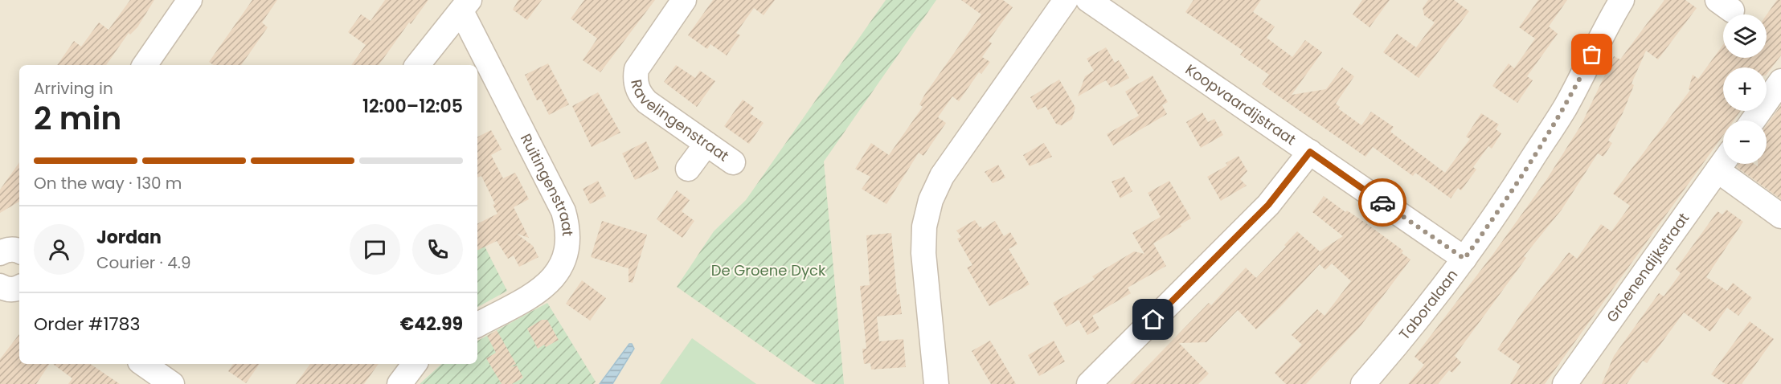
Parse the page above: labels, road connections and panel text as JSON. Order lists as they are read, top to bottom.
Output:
{
  "streets": {
    "street": [
      "Koopvaardijstraat",
      "Ravelingenstraat",
      "Ruitingenstraat",
      "Groenendijkstraat",
      "Taboralaan"
    ]
  },
  "crossings": [
    ["Koopvaardijstraat", "Taboralaan"]
  ],
  "parks": ["De Groene Dyck"],
  "page": {
    "map_buttons": ["+", "−"],
    "heading": ["2 min", "Arriving in", "12:00–12:05"],
    "panel": [
      "Jordan",
      "Courier · 4.9",
      "Order #1783",
      "€42.99"
    ],
    "bar": "On the way · 130 m"
  }
}
